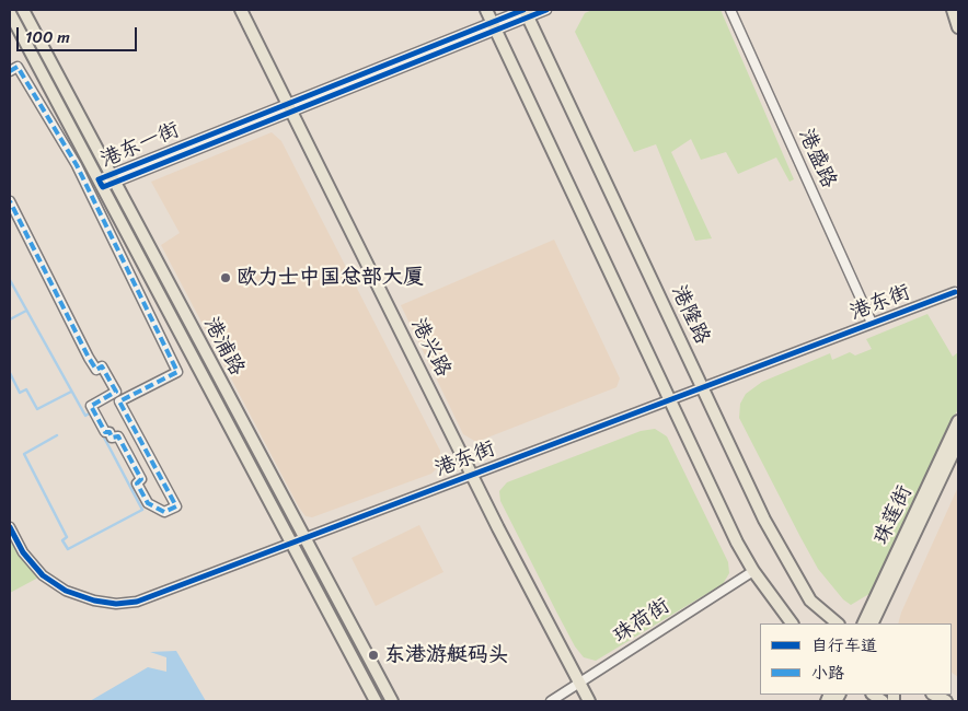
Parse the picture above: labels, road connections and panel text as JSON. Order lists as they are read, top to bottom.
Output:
{
  "streets": {
    "main road": [
      "港隆路",
      "港浦路",
      "港兴路",
      "珠莲街"
    ],
    "street": [
      "港东一街",
      "港盛路",
      "港东街",
      "珠荷街"
    ]
  },
  "crossings": [
    ["港东一街", "港隆路"],
    ["港东一街", "港浦路"],
    ["港东一街", "港兴路"],
    ["港盛路", "港东街"],
    ["港东街", "港隆路"],
    ["港东街", "港浦路"],
    ["港东街", "港兴路"],
    ["港兴路", "珠荷街"]
  ],
  "places": ["欧力士中国总部大厦", "东港游艇码头"],
  "legend": ["自行车道", "小路"],
  "scale_bar": "100 m"
}
